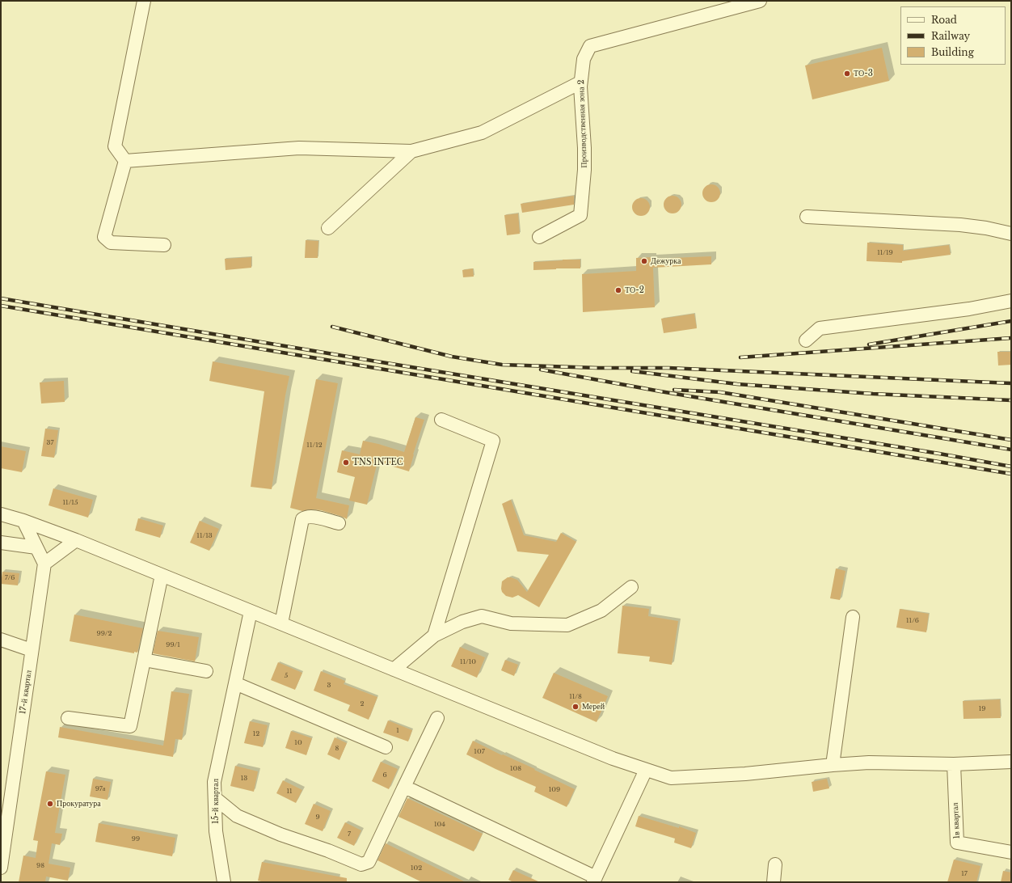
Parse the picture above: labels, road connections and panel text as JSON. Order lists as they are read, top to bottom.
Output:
{
  "streets": {
    "street": [
      "Производственная зона 2",
      "17-й квартал",
      "15-й квартал",
      "1в квартал"
    ]
  },
  "places": [
    "ТО-3",
    "Дежурка",
    "ТО-2",
    "TNS INTEC",
    "Мерей",
    "Прокуратура"
  ],
  "house_numbers": [
    "11/19",
    "37",
    "11/12",
    "11/15",
    "11/13",
    "7/6",
    "11/6",
    "99/2",
    "99/1",
    "11/10",
    "5",
    "3",
    "11/8",
    "2",
    "19",
    "1",
    "12",
    "10",
    "8",
    "107",
    "108",
    "6",
    "13",
    "97а",
    "109",
    "11",
    "9",
    "104",
    "7",
    "99",
    "98",
    "102",
    "17"
  ],
  "legend": ["Road", "Railway", "Building"]
}
